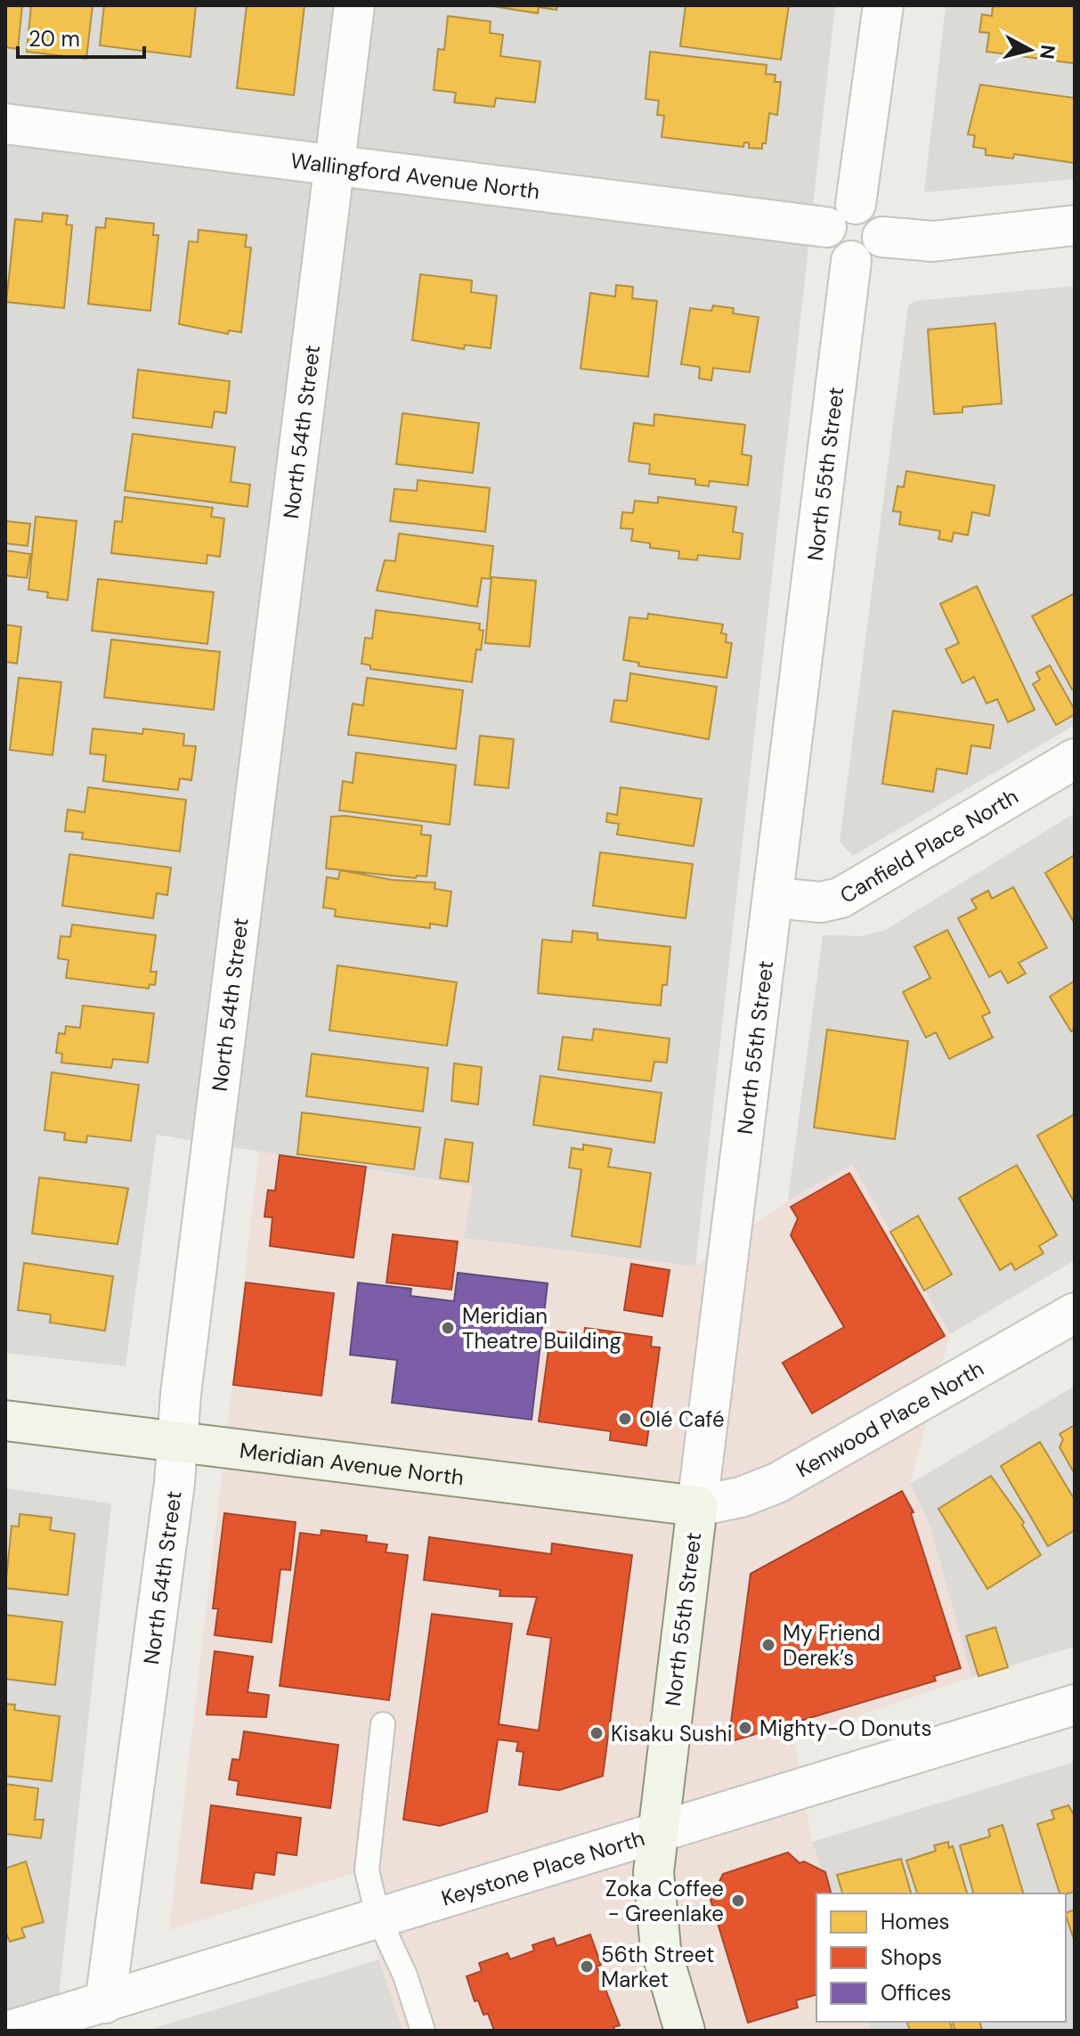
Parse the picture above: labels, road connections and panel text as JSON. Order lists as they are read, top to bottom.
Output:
{
  "streets": {
    "street": [
      "Wallingford Avenue North",
      "North 54th Street",
      "North 55th Street",
      "Canfield Place North",
      "Kenwood Place North",
      "Meridian Avenue North",
      "Keystone Place North"
    ]
  },
  "crossings": [
    ["Wallingford Avenue North", "North 54th Street"],
    ["Wallingford Avenue North", "North 55th Street"],
    ["North 54th Street", "Meridian Avenue North"],
    ["North 54th Street", "Keystone Place North"],
    ["North 55th Street", "Canfield Place North"],
    ["North 55th Street", "Kenwood Place North"],
    ["North 55th Street", "Meridian Avenue North"],
    ["North 55th Street", "Keystone Place North"],
    ["Kenwood Place North", "Meridian Avenue North"]
  ],
  "places": [
    "Meridian Theatre Building",
    "Olé Café",
    "My Friend Derek’s",
    "Mighty-O Donuts",
    "Kisaku Sushi",
    "Zoka Coffee - Greenlake",
    "56th Street Market"
  ],
  "legend": ["Homes", "Shops", "Offices"],
  "scale_bar": "20 m",
  "north": "right"
}
